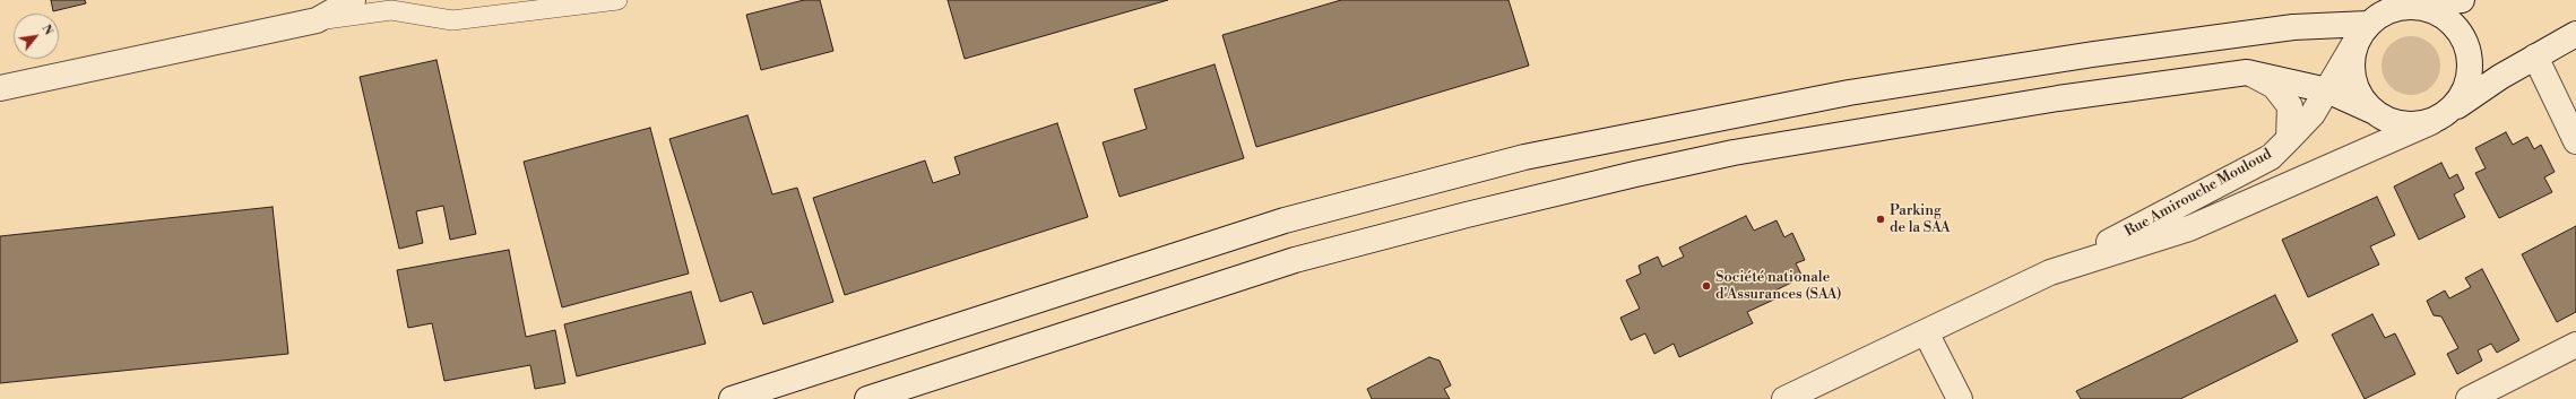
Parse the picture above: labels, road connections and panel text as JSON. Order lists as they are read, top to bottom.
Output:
{
  "streets": {
    "main road": ["Rue Amirouche Mouloud"]
  },
  "places": ["Parking de la SAA", "Société nationale d'Assurances (SAA)"],
  "north": "top right"
}
